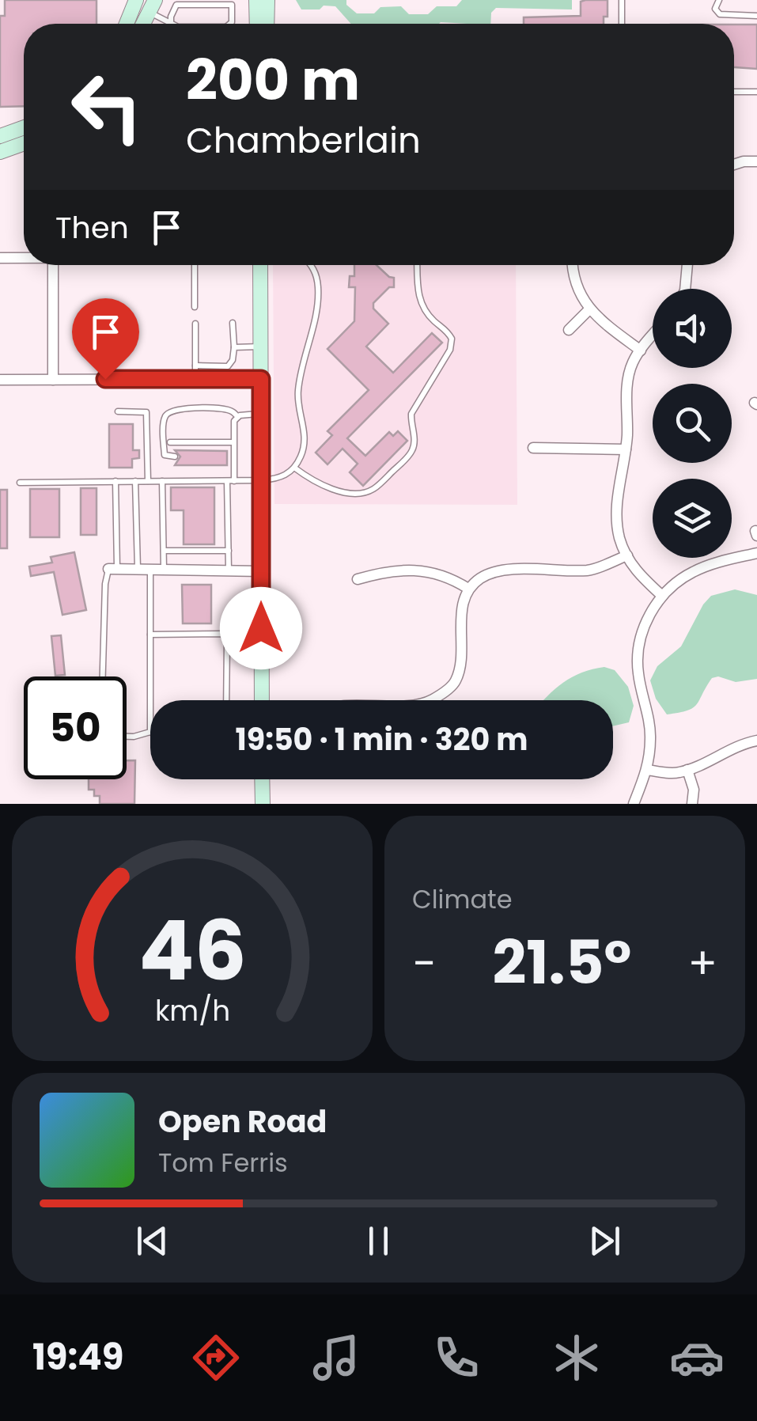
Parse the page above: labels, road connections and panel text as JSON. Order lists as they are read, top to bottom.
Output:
{
  "page": {
    "turn": ["200 m", "Chamberlain"],
    "then": "Then",
    "limit": "50",
    "trip": "19:50 · 1 min · 320 m",
    "tile": "Climate",
    "heat": ["−", "21.5°", "+"],
    "song": ["Open Road", "Tom Ferris"],
    "tabs": "19:49",
    "gauge": ["46", "km/h"]
  }
}
